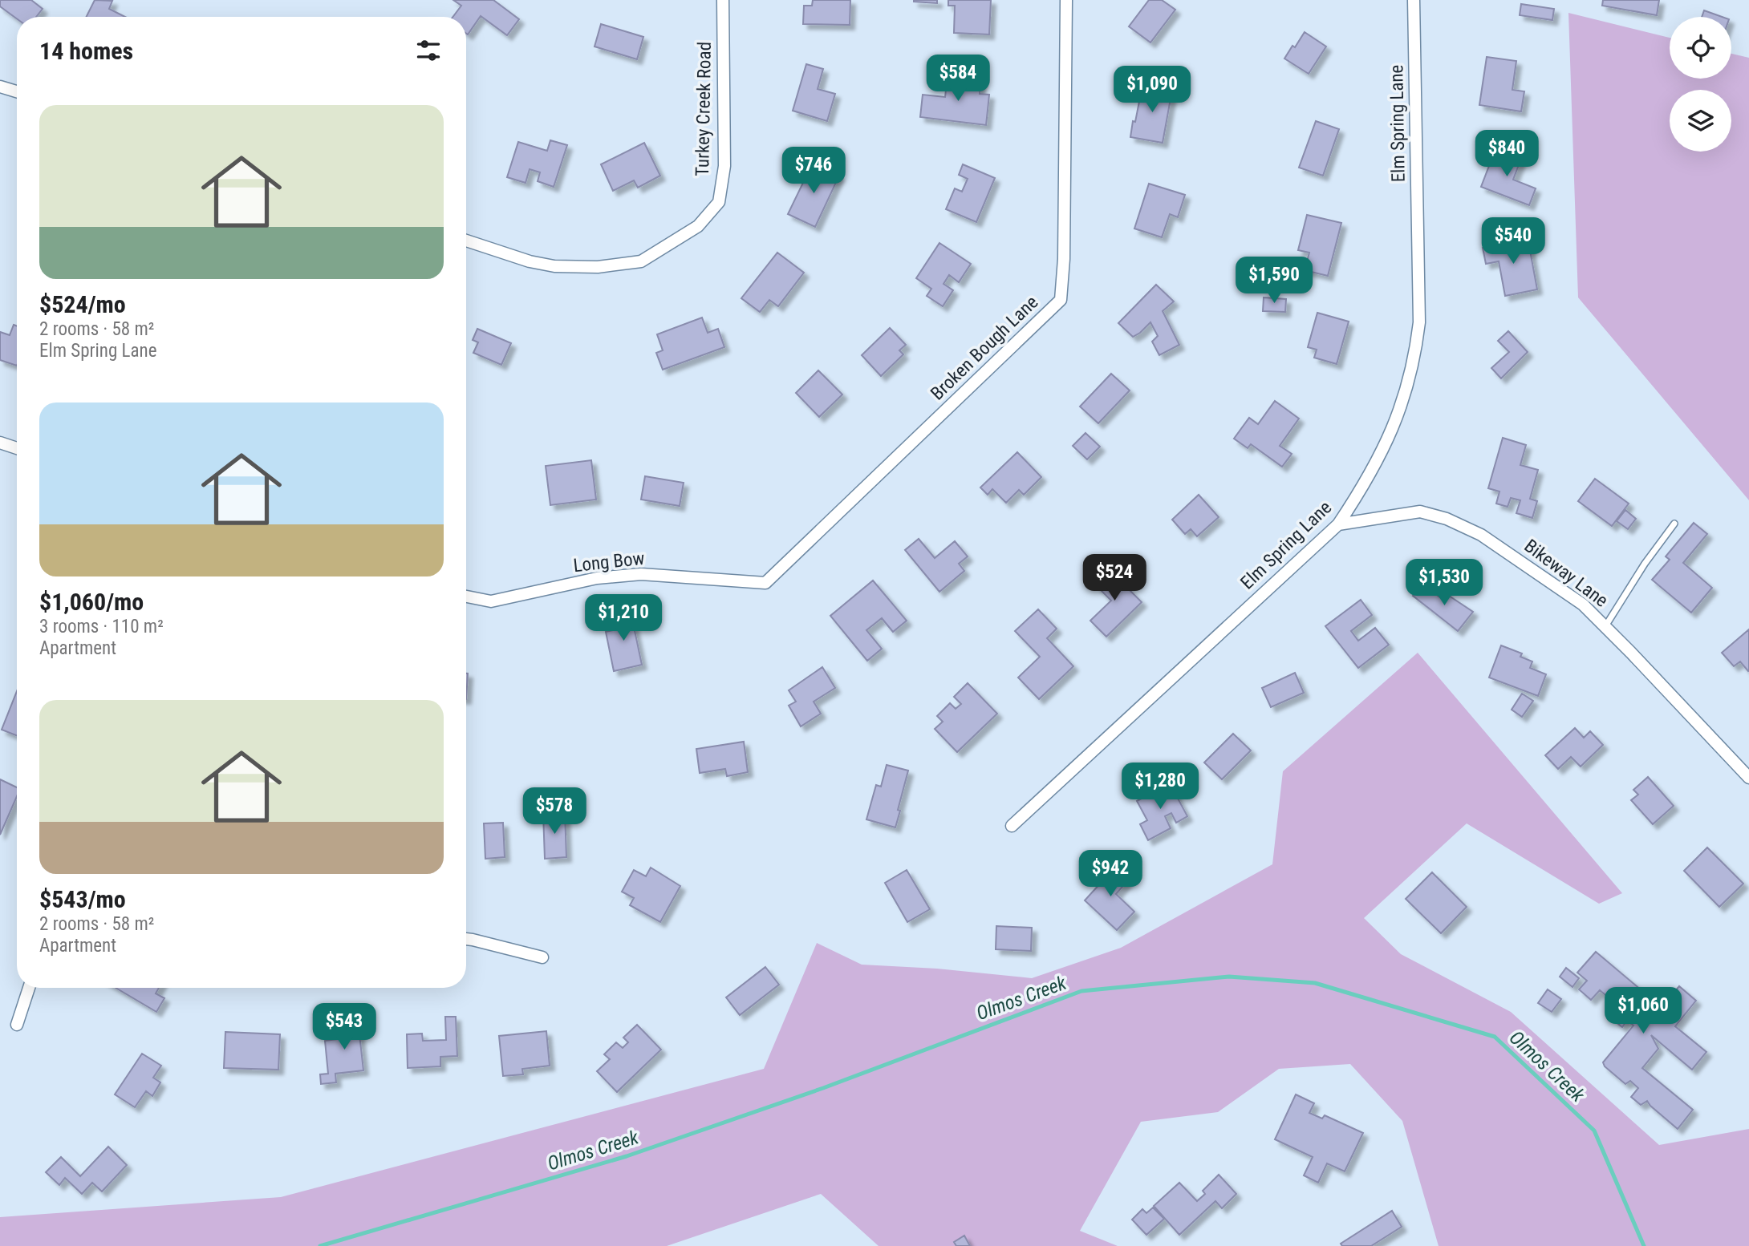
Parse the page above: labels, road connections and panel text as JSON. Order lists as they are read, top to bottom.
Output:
{
  "streets": {
    "street": [
      "Turkey Creek Road",
      "Elm Spring Lane",
      "Broken Bough Lane",
      "Long Bow",
      "Bikeway Lane"
    ]
  },
  "crossings": [
    ["Elm Spring Lane", "Bikeway Lane"],
    ["Broken Bough Lane", "Long Bow"]
  ],
  "water": ["Olmos Creek"],
  "page": {
    "heading": "14 homes",
    "price": [
      "$584",
      "$1,090",
      "$840",
      "$746",
      "$540",
      "$1,590",
      "$524",
      "$1,530",
      "$1,210",
      "$1,280",
      "$578",
      "$942",
      "$1,060",
      "$543"
    ],
    "list": [
      {
        "name": "$524/mo",
        "note": "2 rooms · 58 m² · Elm Spring Lane"
      },
      {
        "name": "$1,060/mo",
        "note": "3 rooms · 110 m² · Apartment"
      },
      {
        "name": "$543/mo",
        "note": "2 rooms · 58 m² · Apartment"
      }
    ]
  }
}
